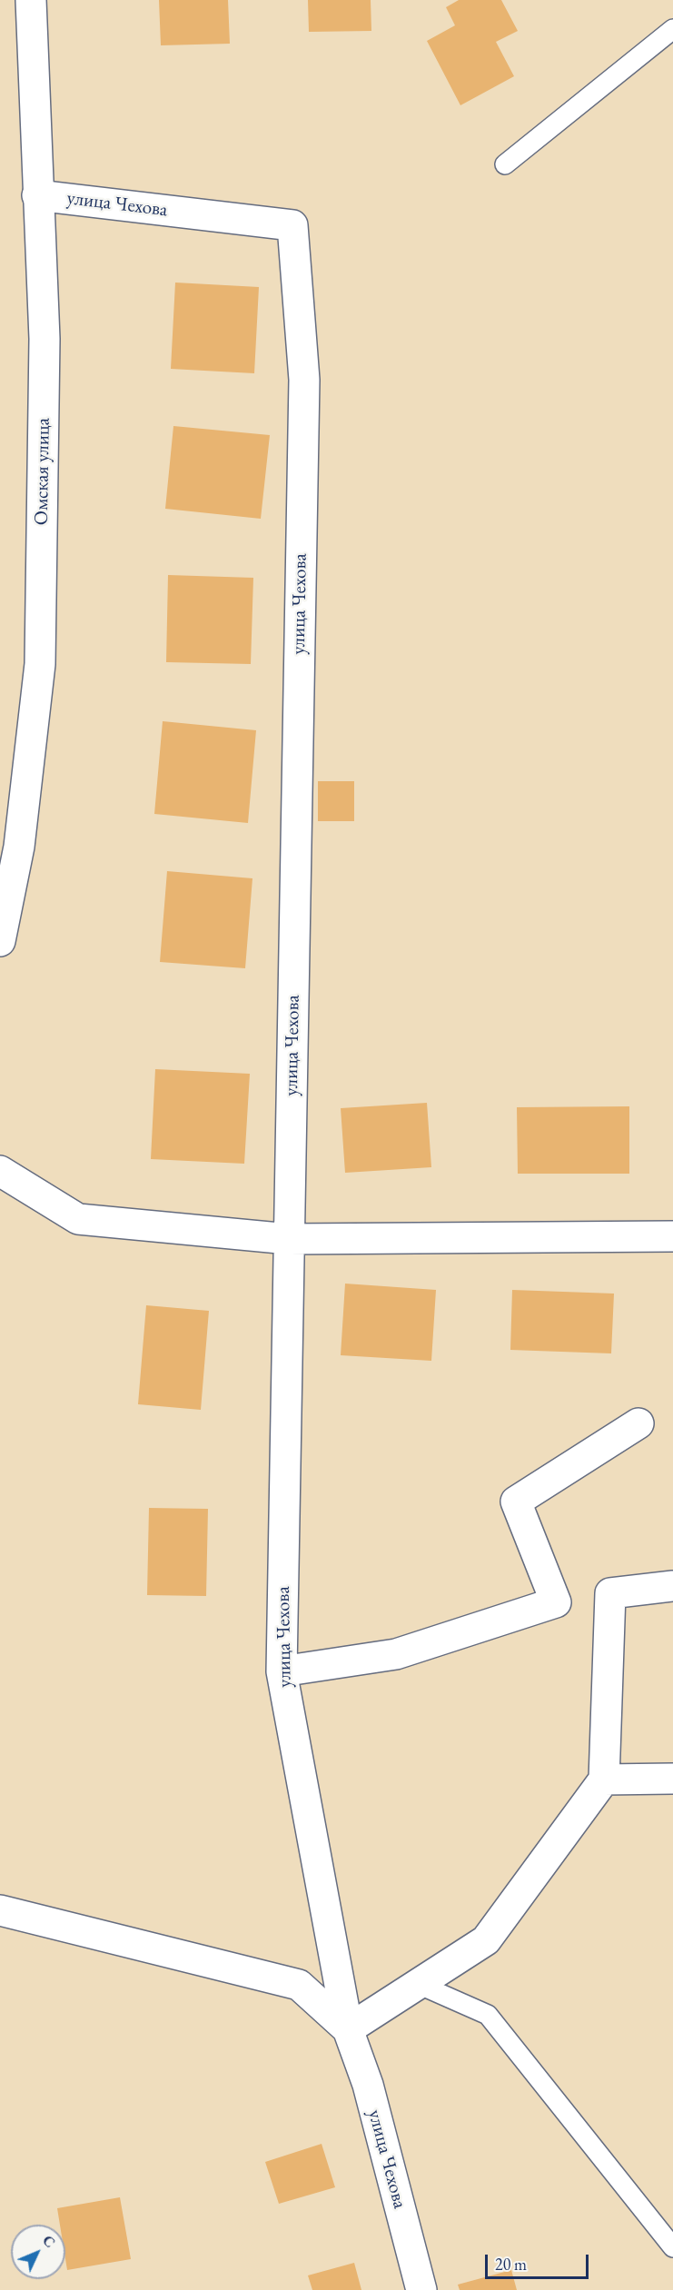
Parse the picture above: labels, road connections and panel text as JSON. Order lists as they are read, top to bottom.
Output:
{
  "streets": {
    "street": ["улица Чехова", "Омская улица"]
  },
  "crossings": [
    ["улица Чехова", "Омская улица"]
  ],
  "scale_bar": "20 m",
  "north": "top right"
}
